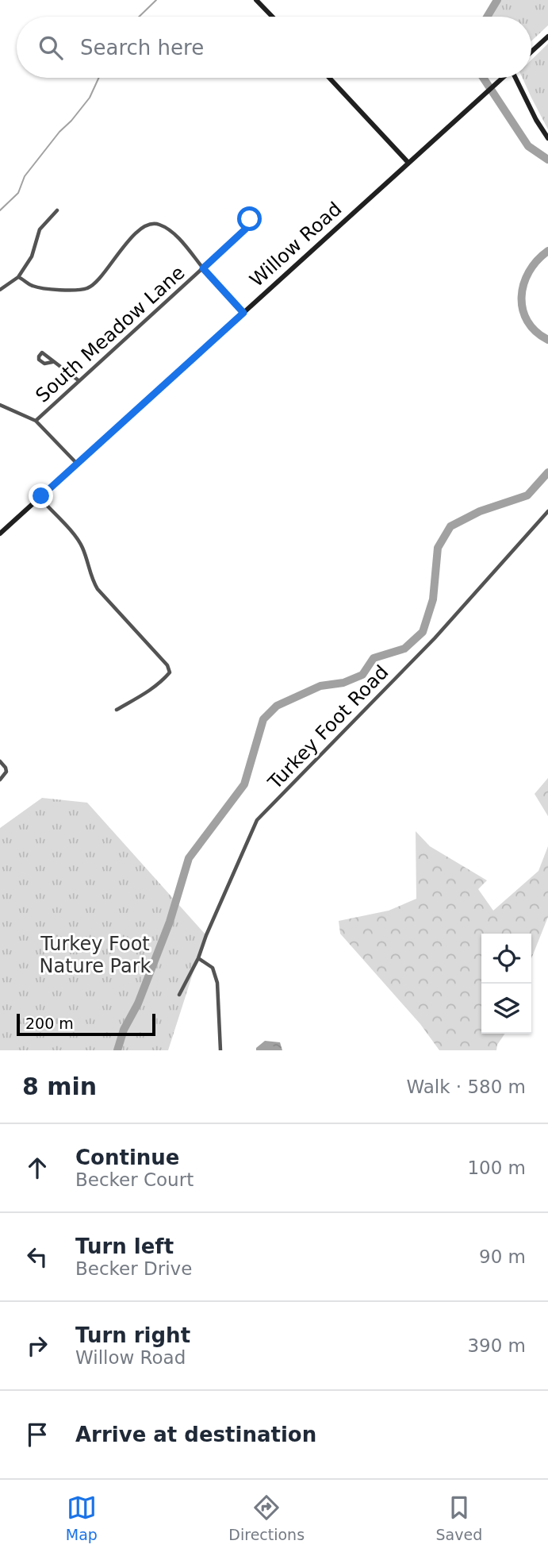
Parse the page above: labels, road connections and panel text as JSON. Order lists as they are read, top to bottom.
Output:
{
  "streets": {
    "street": ["Willow Road", "South Meadow Lane", "Turkey Foot Road"]
  },
  "parks": ["Turkey Foot Nature Park"],
  "scale_bar": "200 m",
  "page": {
    "search": "Search here",
    "scale": "200 m",
    "heading": ["8 min", "Walk · 580 m"],
    "list": [
      ["Continue", "Becker Court", "100 m"],
      ["Turn left", "Becker Drive", "90 m"],
      ["Turn right", "Willow Road", "390 m"],
      "Arrive at destination"
    ],
    "nav": ["Map", "Directions", "Saved"]
  }
}
